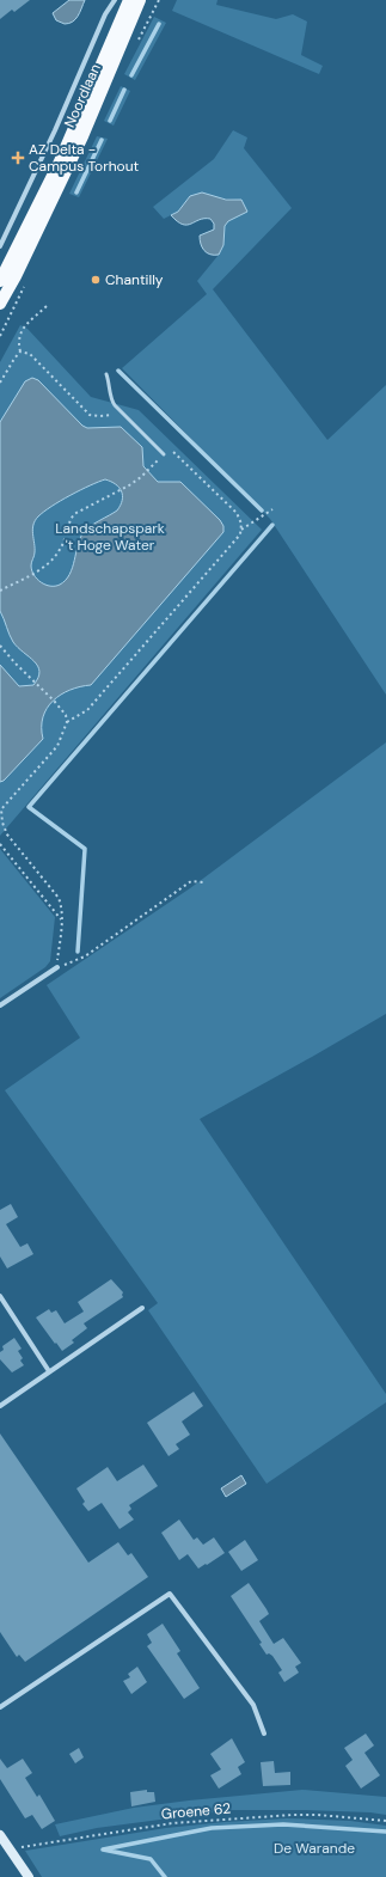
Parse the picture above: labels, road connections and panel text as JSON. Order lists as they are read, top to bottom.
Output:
{
  "streets": {
    "main road": ["Noordlaan"],
    "path": ["Groene 62"]
  },
  "parks": ["Landschapspark 't Hoge Water", "De Warande"],
  "places": {
    "health": ["AZ Delta - Campus Torhout"],
    "other": ["Chantilly"]
  }
}
